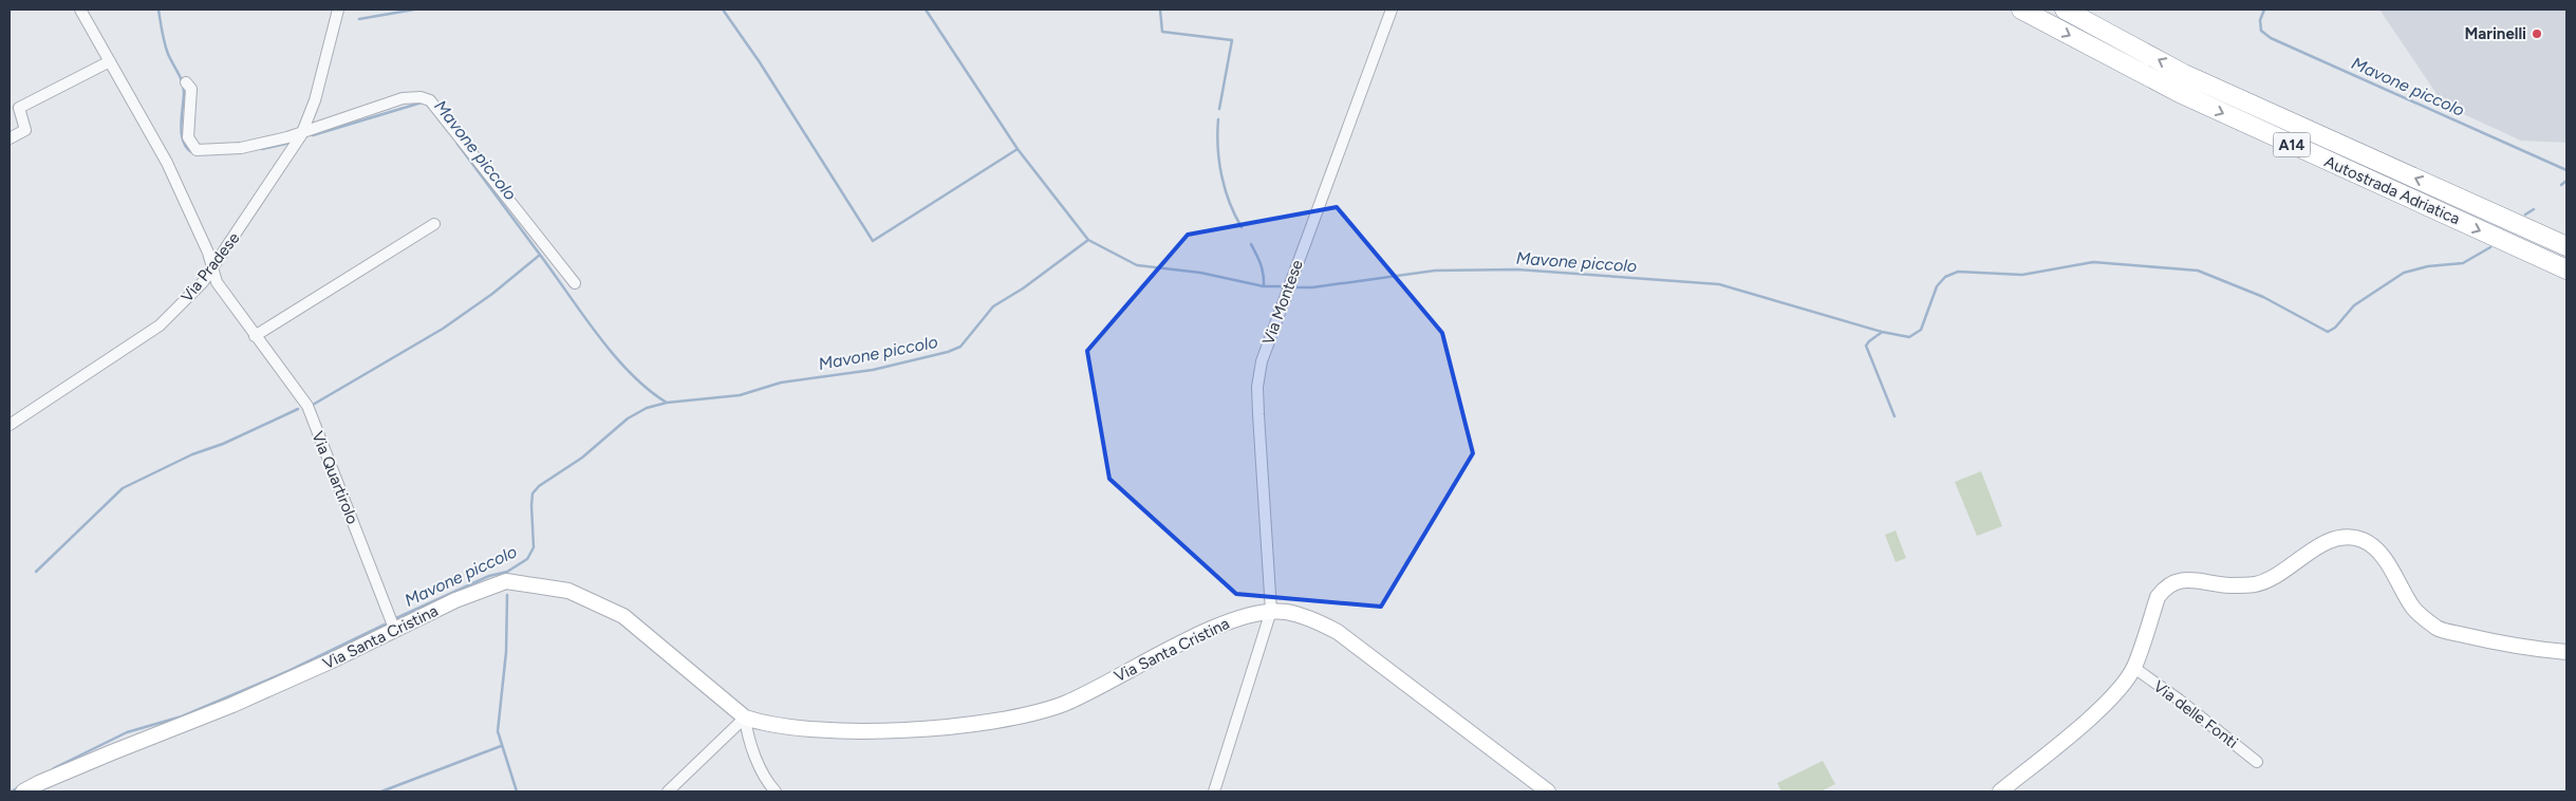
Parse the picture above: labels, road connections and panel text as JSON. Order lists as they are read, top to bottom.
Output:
{
  "streets": {
    "highway": ["A14", "Autostrada Adriatica"],
    "street": [
      "Via Pradese",
      "Via Montese",
      "Via Quartirolo",
      "Via Santa Cristina",
      "Via delle Fonti"
    ]
  },
  "crossings": [
    ["Via Pradese", "Via Quartirolo"],
    ["Via Montese", "Via Santa Cristina"],
    ["Via Quartirolo", "Via Santa Cristina"]
  ],
  "water": ["Mavone piccolo"],
  "places": ["Marinelli"]
}
